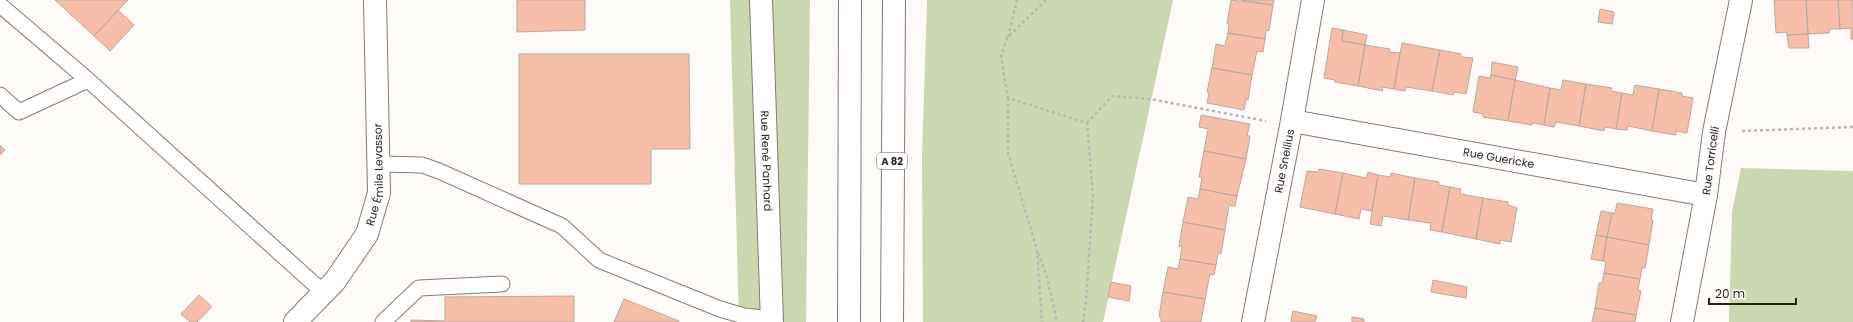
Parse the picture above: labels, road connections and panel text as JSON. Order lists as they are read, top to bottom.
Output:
{
  "streets": {
    "main road": [
      "Rue Guericke",
      "Rue René Panhard",
      "A 82",
      "Rue Snellius",
      "Rue Torricelli",
      "Rue Émile Levassor"
    ]
  },
  "crossings": [
    ["Rue Guericke", "Rue Snellius"],
    ["Rue Guericke", "Rue Torricelli"]
  ],
  "scale_bar": "20 m"
}
